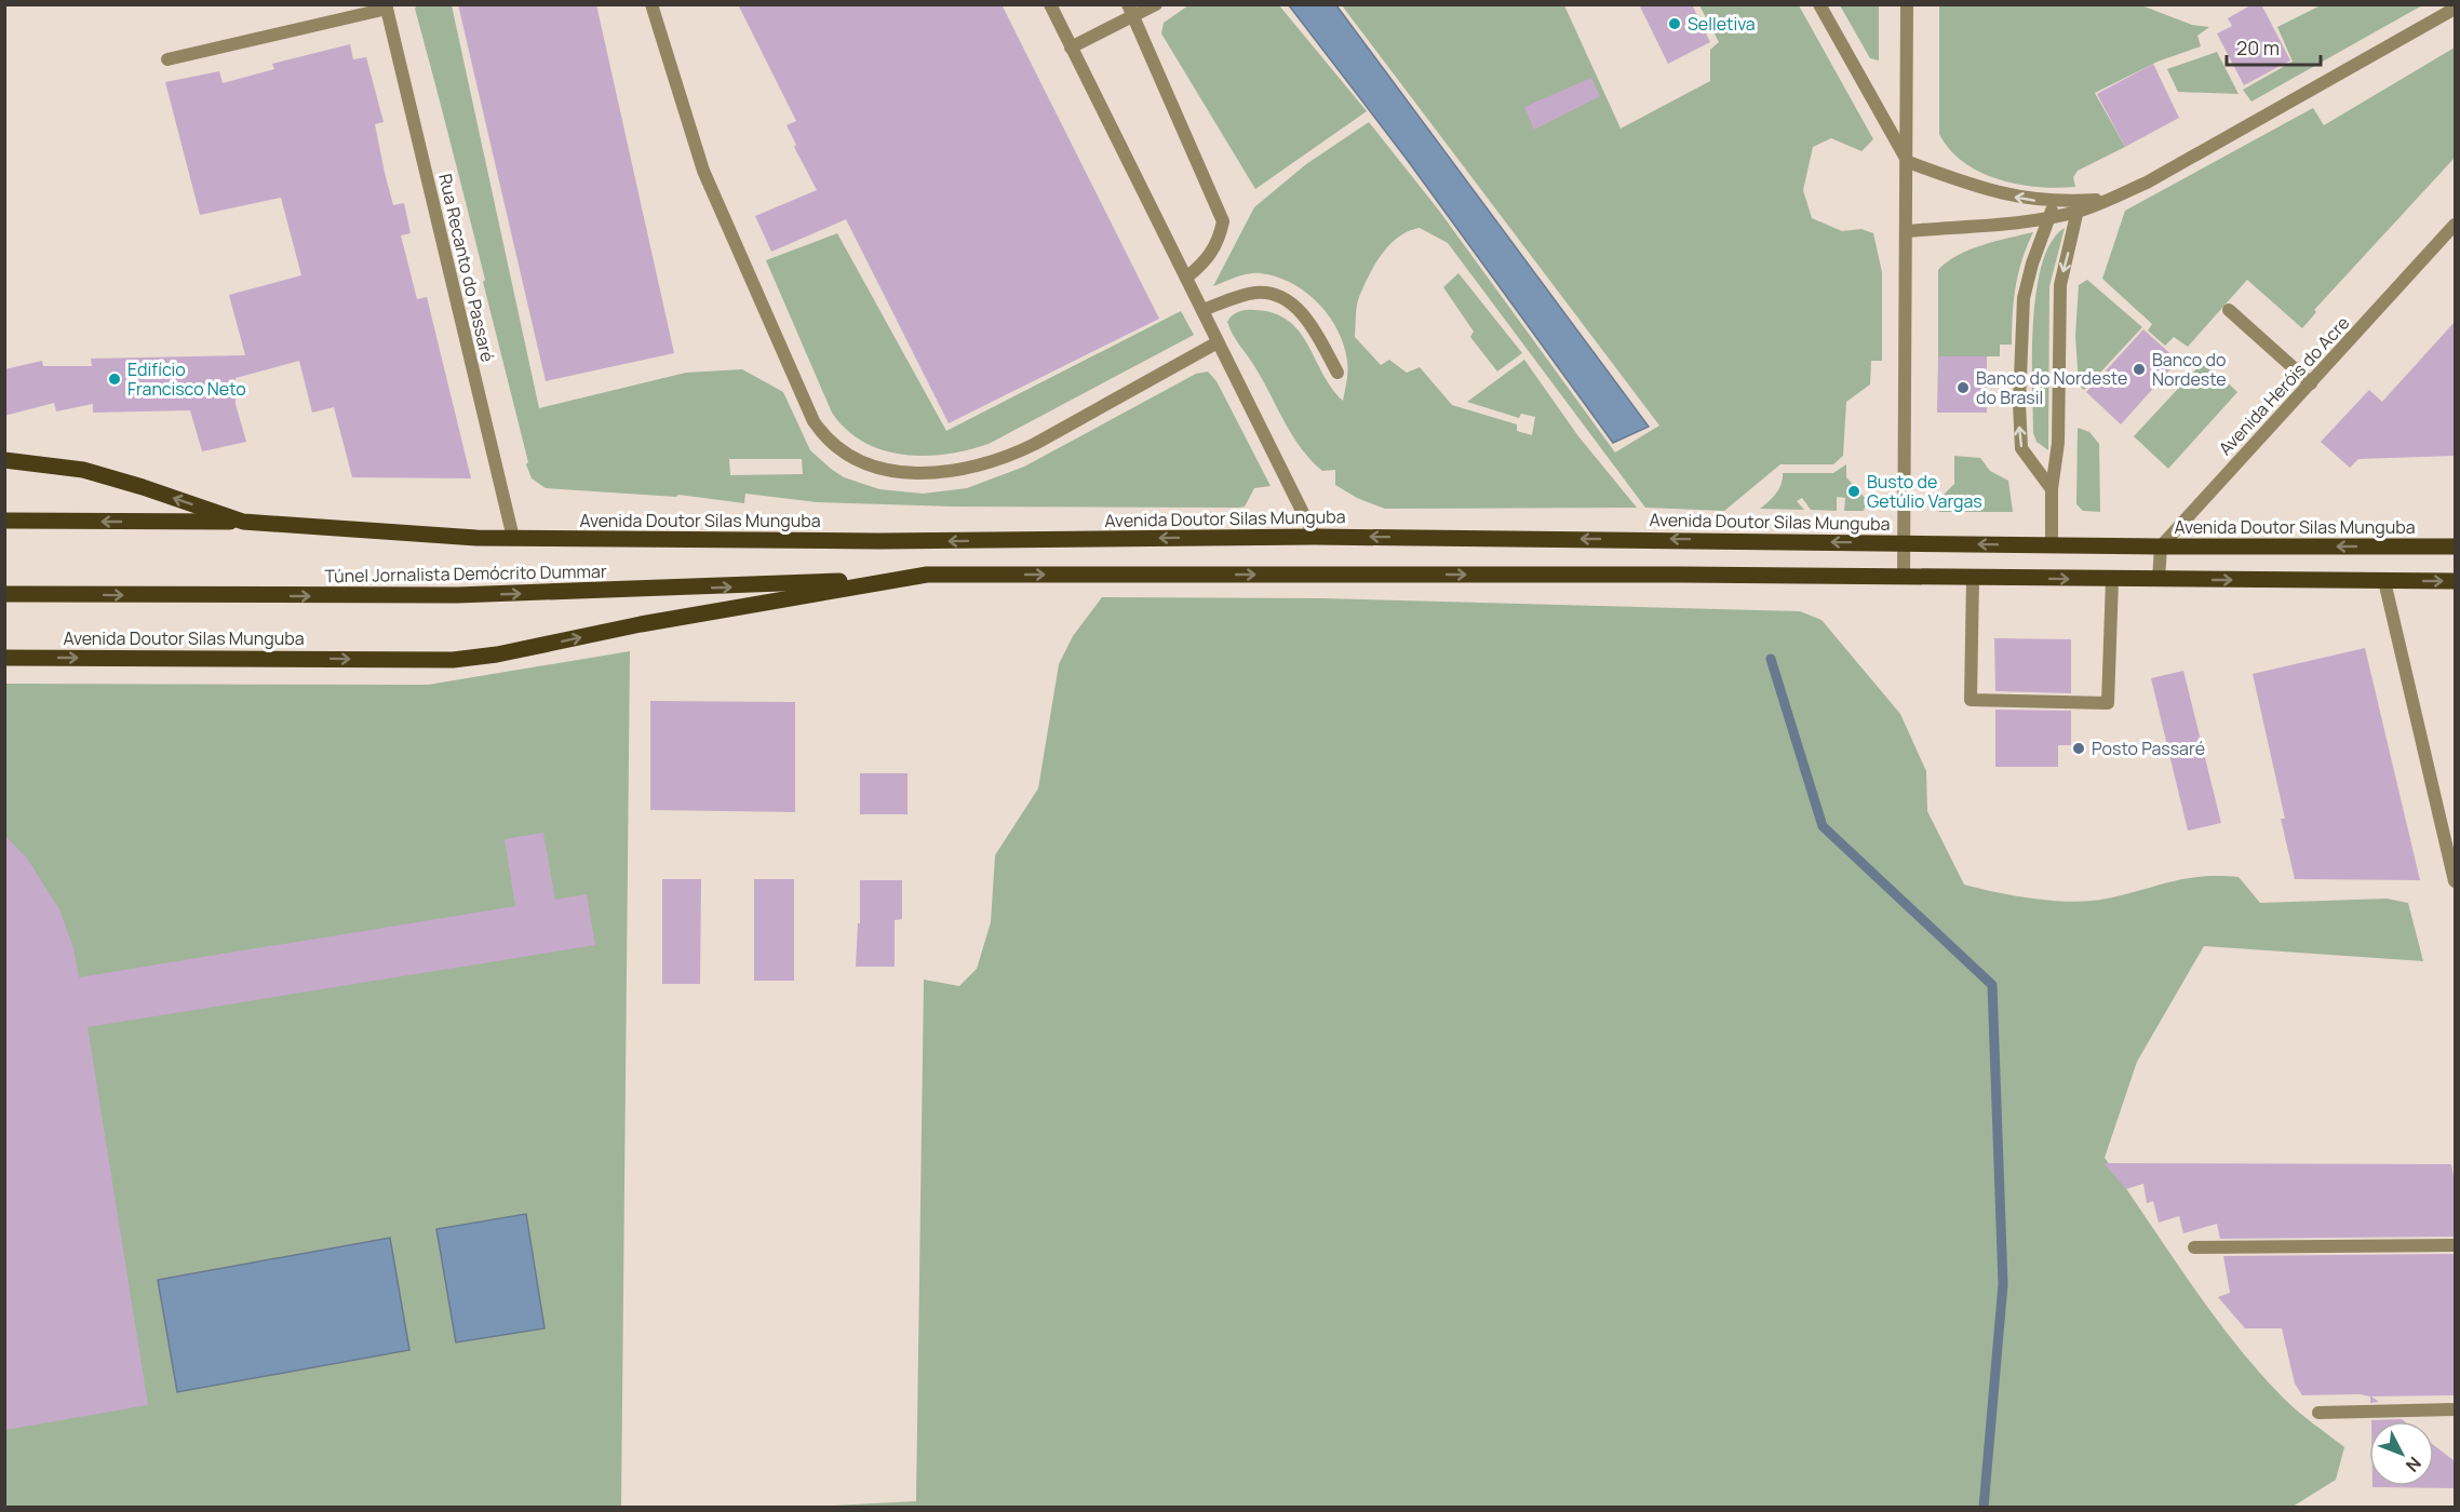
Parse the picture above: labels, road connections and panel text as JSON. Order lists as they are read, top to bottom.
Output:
{
  "streets": {
    "main road": ["Avenida Doutor Silas Munguba", "Túnel Jornalista Demócrito Dummar"],
    "street": ["Rua Recanto do Passaré", "Avenida Heróis do Acre"]
  },
  "crossings": [
    ["Rua Recanto do Passaré", "Avenida Doutor Silas Munguba"],
    ["Avenida Heróis do Acre", "Avenida Doutor Silas Munguba"],
    ["Avenida Doutor Silas Munguba", "Túnel Jornalista Demócrito Dummar"]
  ],
  "one_way": ["Túnel Jornalista Demócrito Dummar"],
  "places": [
    "Selletiva",
    "Banco do Nordeste",
    "Edifício Francisco Neto",
    "Banco do Nordeste do Brasil",
    "Busto de Getúlio Vargas",
    "Posto Passaré"
  ],
  "scale_bar": "20 m",
  "north": "bottom right"
}
